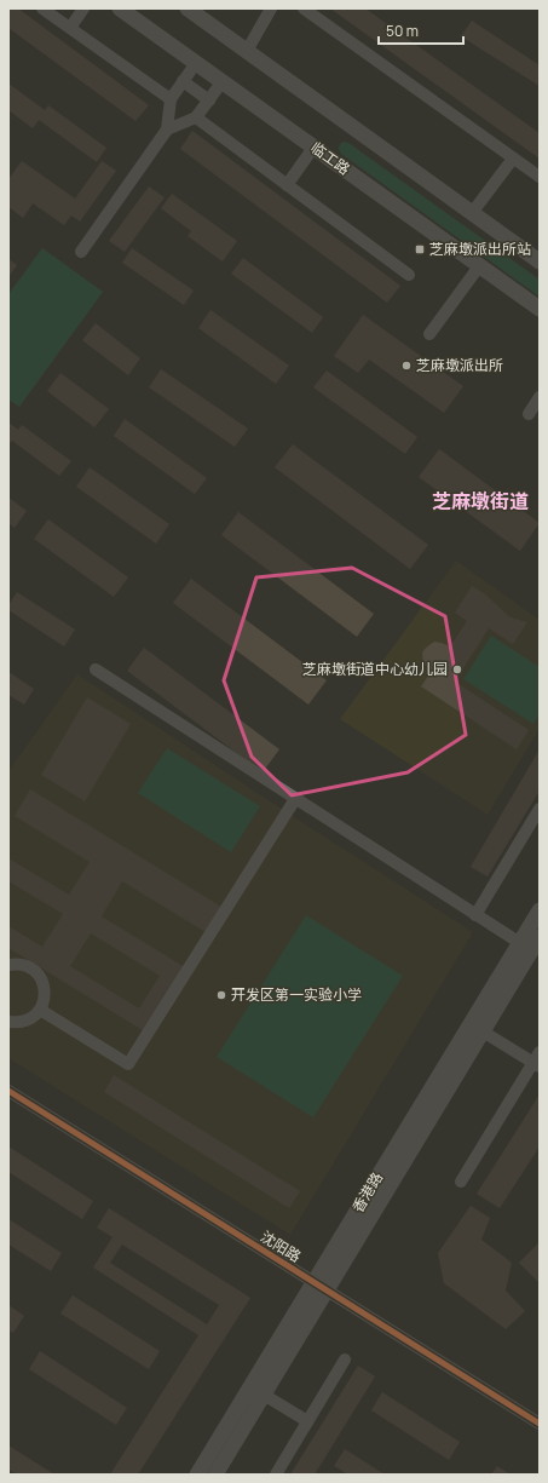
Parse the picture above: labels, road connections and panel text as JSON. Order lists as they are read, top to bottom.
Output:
{
  "streets": {
    "main road": ["临工路", "香港路"],
    "street": ["沈阳路"]
  },
  "crossings": [
    ["香港路", "沈阳路"]
  ],
  "districts": ["芝麻墩街道"],
  "places": {
    "transit": ["芝麻墩派出所站"],
    "other": ["芝麻墩派出所", "芝麻墩街道中心幼儿园", "开发区第一实验小学"]
  },
  "scale_bar": "50 m"
}
